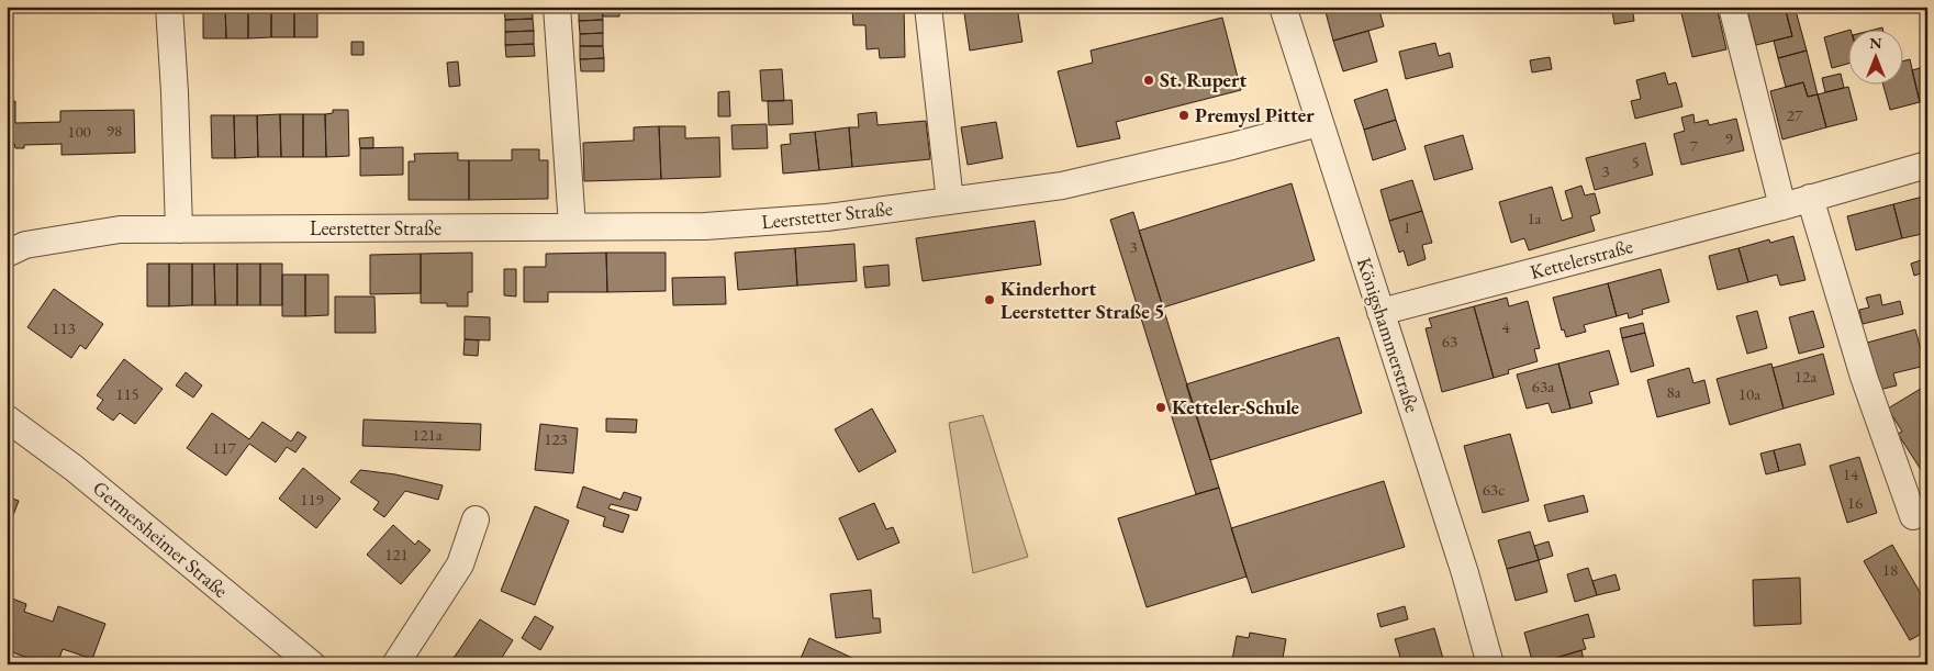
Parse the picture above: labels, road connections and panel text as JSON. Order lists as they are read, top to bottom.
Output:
{
  "streets": {
    "street": [
      "Leerstetter Straße",
      "Kettelerstraße",
      "Königshammerstraße",
      "Germersheimer Straße"
    ]
  },
  "crossings": [
    ["Leerstetter Straße", "Königshammerstraße"],
    ["Kettelerstraße", "Königshammerstraße"]
  ],
  "places": [
    "St. Rupert",
    "Premysl Pitter",
    "Kinderhort Leerstetter Straße 5",
    "Ketteler-Schule"
  ],
  "house_numbers": [
    "27",
    "98",
    "100",
    "9",
    "7",
    "5",
    "3",
    "1a",
    "1",
    "3",
    "4",
    "113",
    "63",
    "12a",
    "63a",
    "8a",
    "115",
    "10a",
    "121a",
    "123",
    "117",
    "14",
    "63c",
    "119",
    "16",
    "121",
    "18"
  ],
  "north": "top"
}
